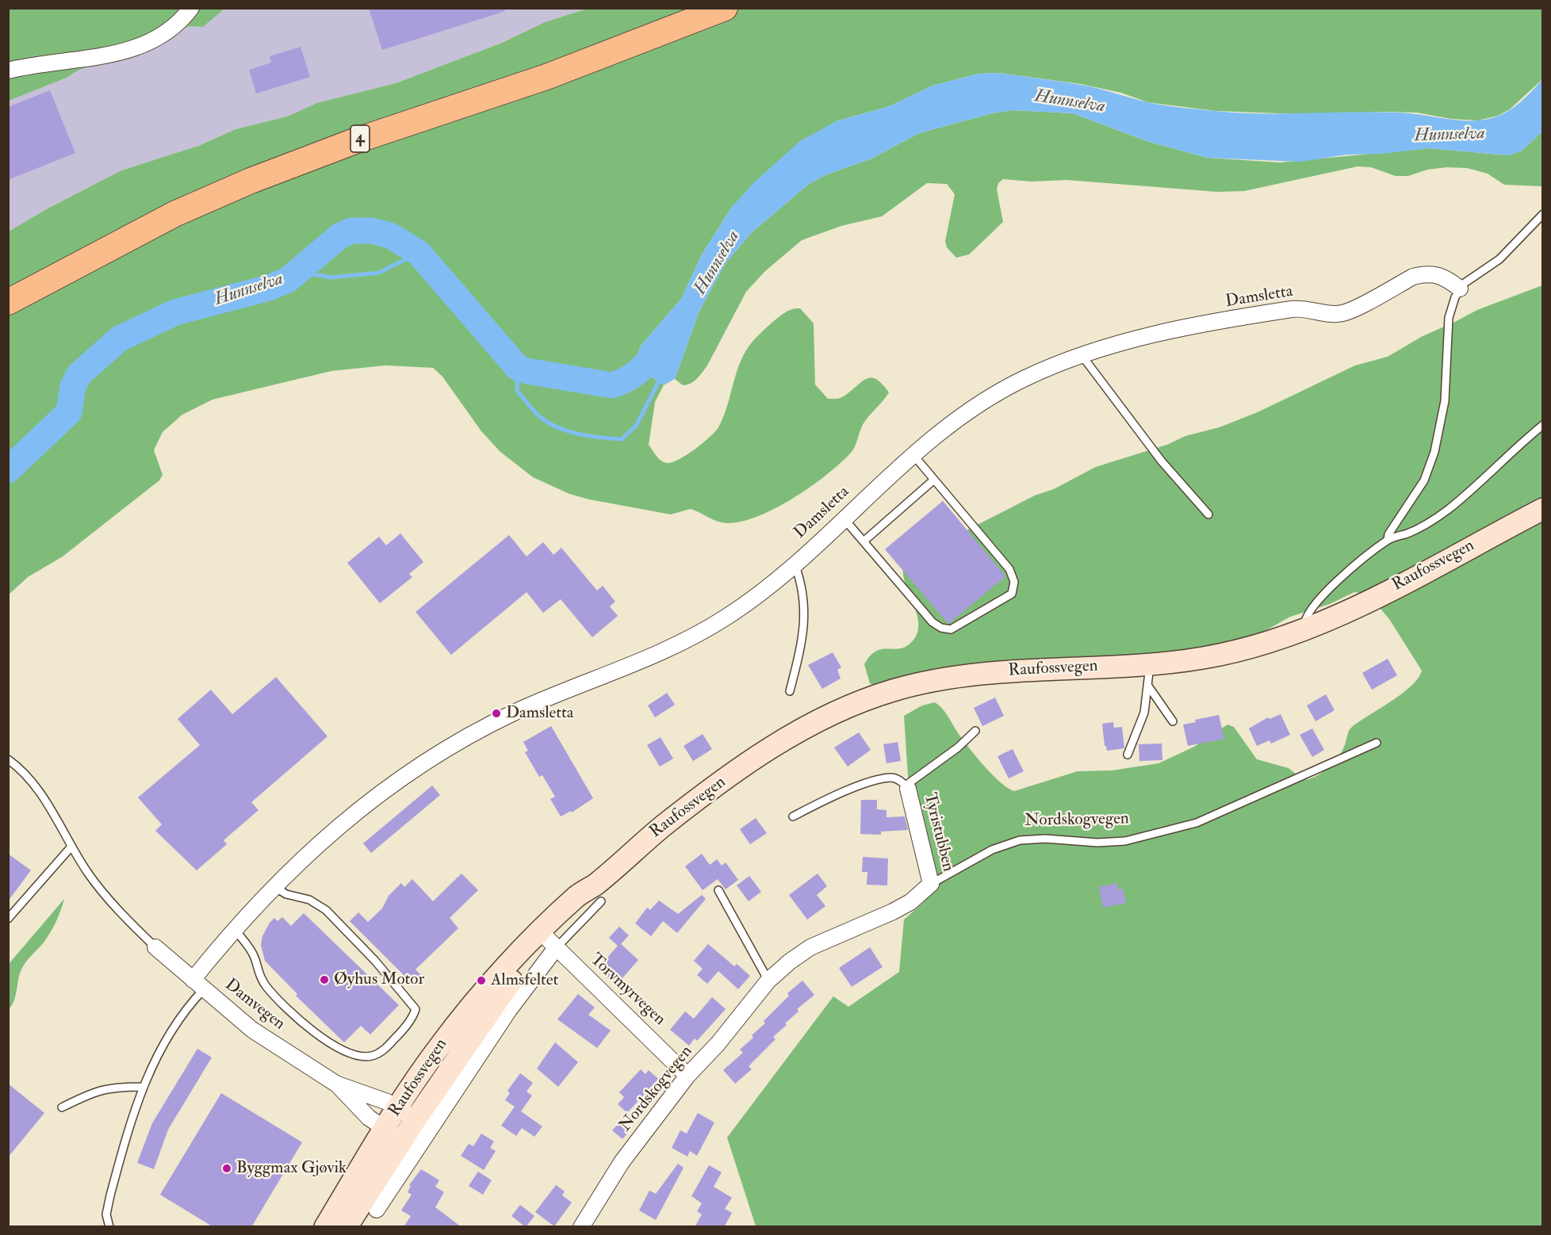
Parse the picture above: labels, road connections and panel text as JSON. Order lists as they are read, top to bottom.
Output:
{
  "streets": {
    "highway": ["4"],
    "main road": ["Raufossvegen"],
    "street": [
      "Damsletta",
      "Nordskogvegen",
      "Tyristubben",
      "Torvmyrvegen",
      "Damvegen"
    ]
  },
  "crossings": [
    ["Damsletta", "Damvegen"],
    ["Raufossvegen", "Torvmyrvegen"],
    ["Raufossvegen", "Damvegen"],
    ["Nordskogvegen", "Tyristubben"],
    ["Nordskogvegen", "Torvmyrvegen"]
  ],
  "water": ["Hunnselva"],
  "places": [
    "Damsletta",
    "Øyhus Motor",
    "Almsfeltet",
    "Byggmax Gjøvik"
  ]
}
